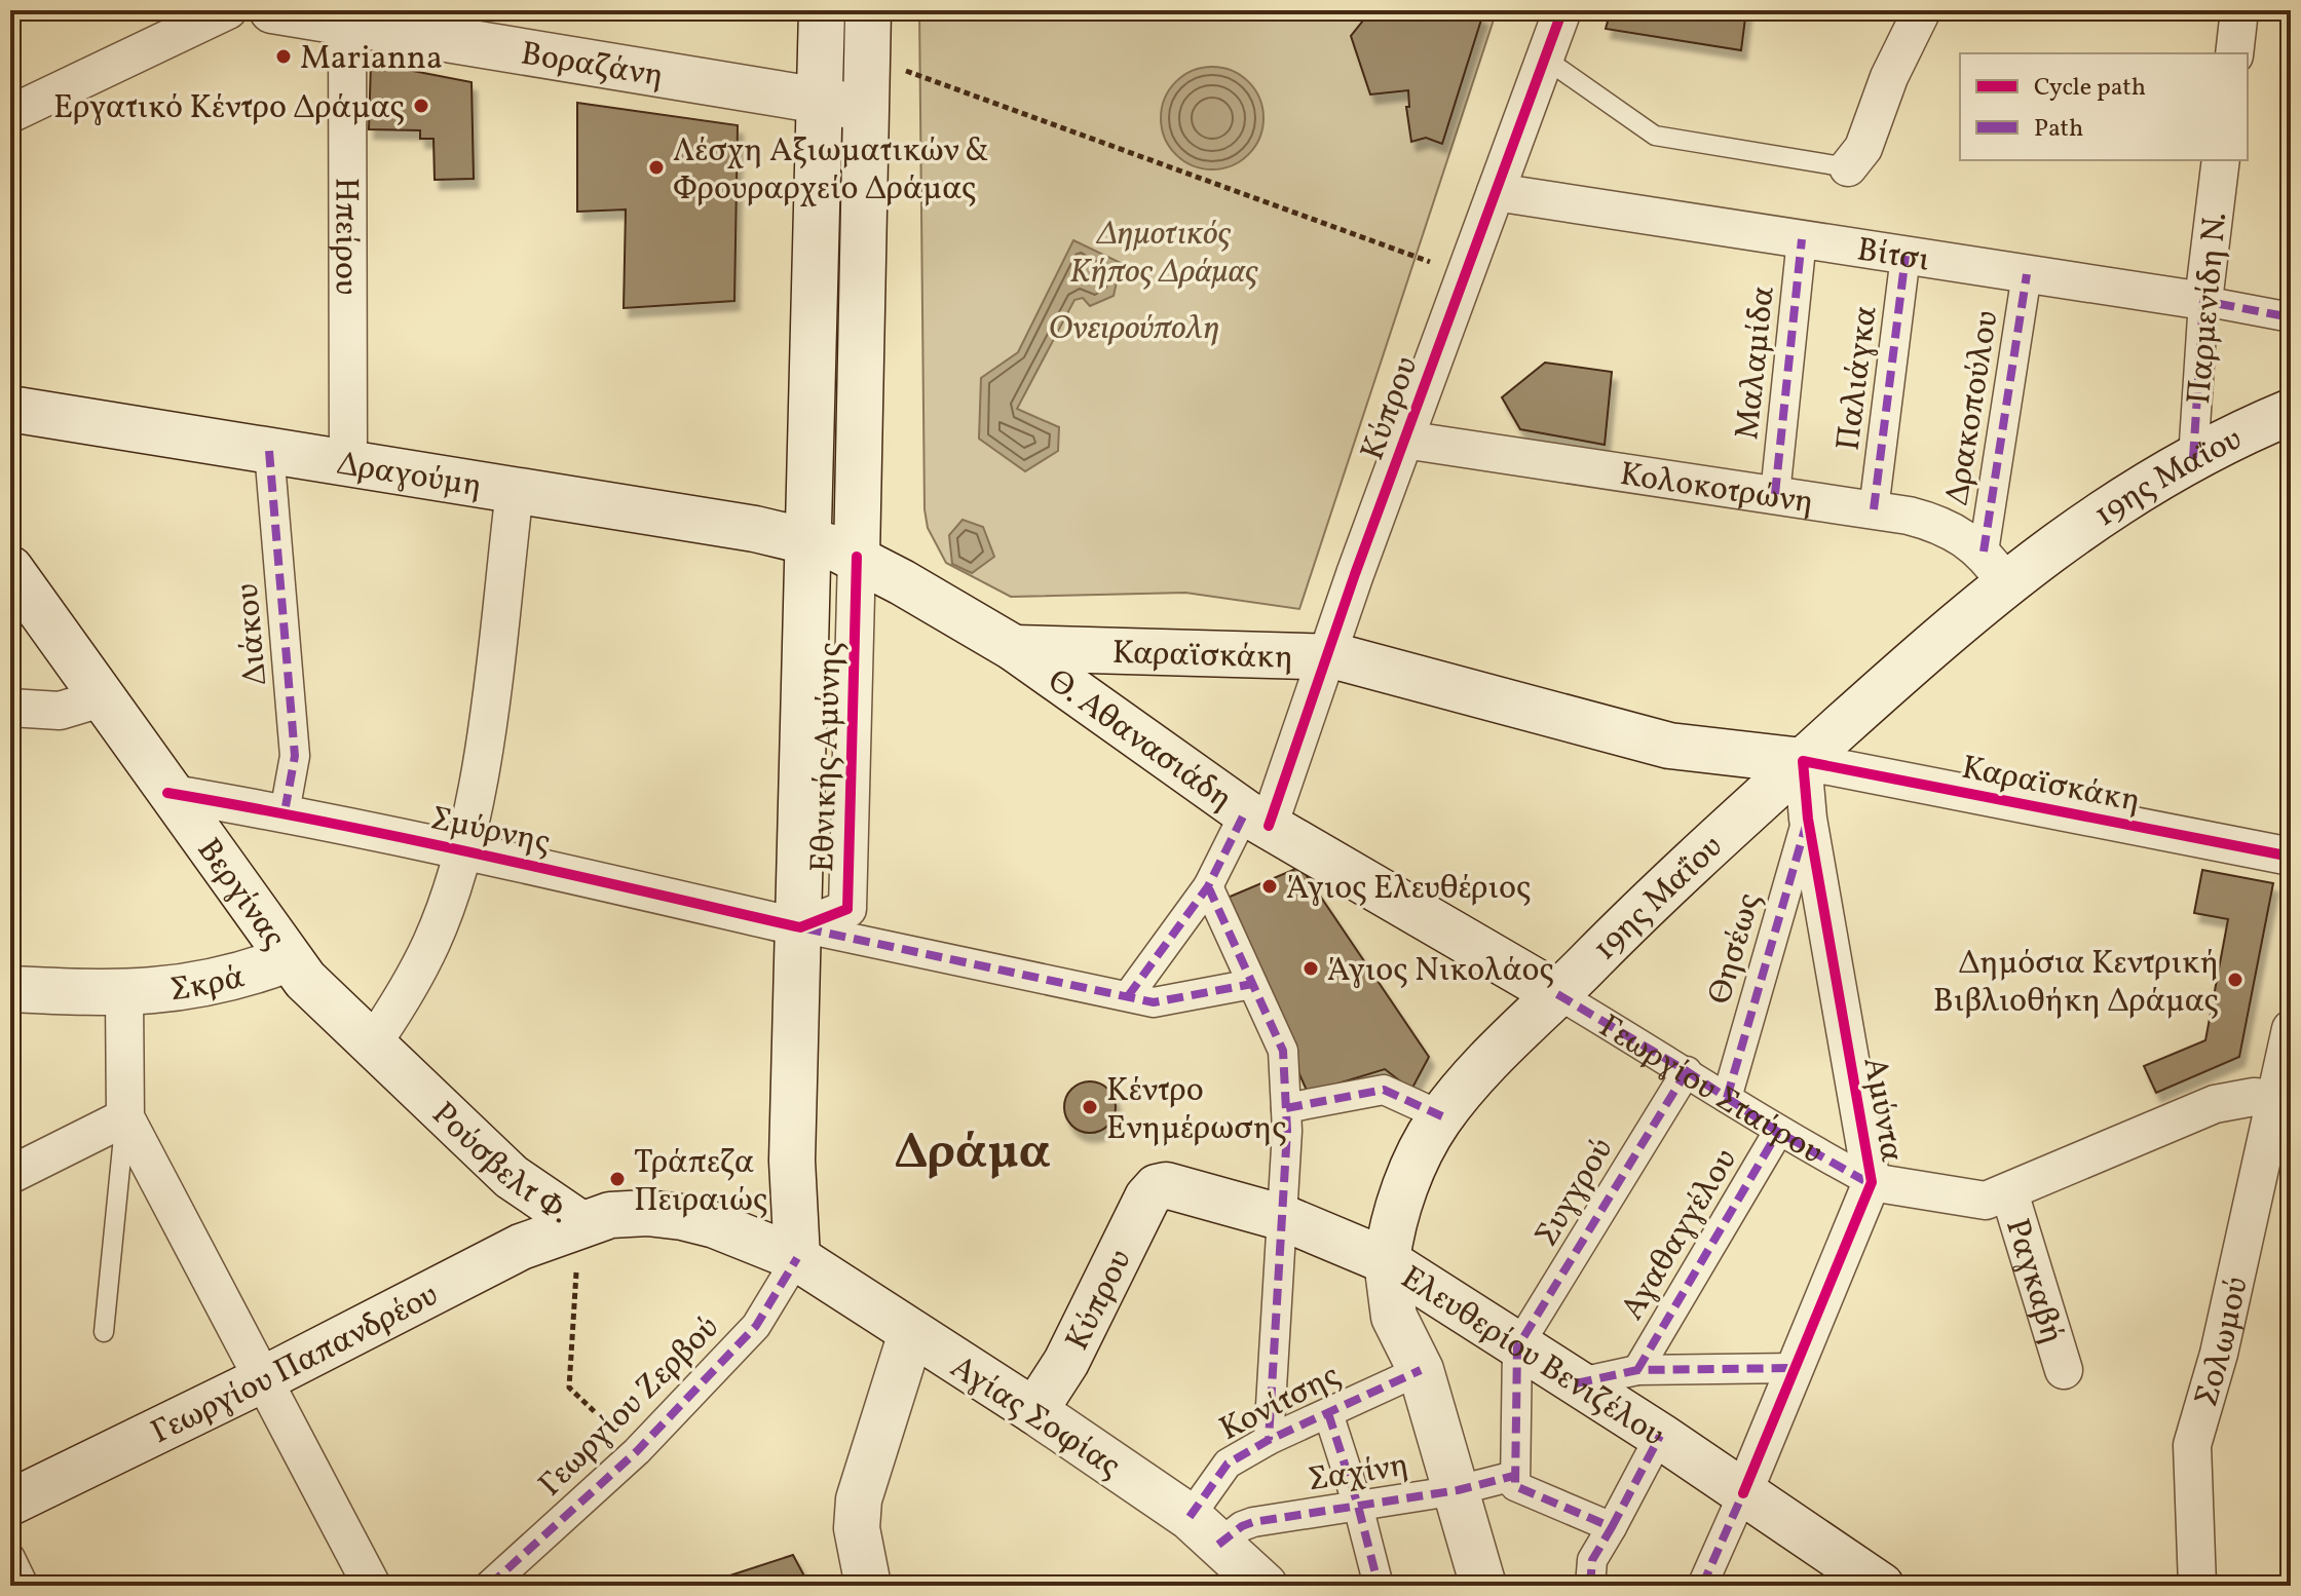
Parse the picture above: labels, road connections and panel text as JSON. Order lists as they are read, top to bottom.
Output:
{
  "streets": {
    "main road": [
      "Βοραζάνη",
      "Κύπρου",
      "Δραγούμη",
      "19ης Μαΐου",
      "Καραϊσκάκη",
      "Θ. Αθανασιάδη",
      "Εθνικής Αμύνης",
      "Βεργίνας",
      "Σκρά",
      "Γεωργίου Σταύρου",
      "Ρούσβελτ Φ.",
      "Ελευθερίου Βενιζέλου",
      "Γεωργίου Παπανδρέου",
      "Αγίας Σοφίας"
    ],
    "street": [
      "Ηπείρου",
      "Βίτσι",
      "Παρμενίδη N.",
      "Μαλαμίδα",
      "Παλιάγκα",
      "Δρακοπούλου",
      "Κολοκοτρώνη",
      "Διάκου",
      "Σμύρνης",
      "Θησέως",
      "Αμύντα",
      "Συγγρού",
      "Αγαθαγγέλου",
      "Ραγκαβή",
      "Σολωμού",
      "Κονίτσης",
      "Γεωργίου Ζερβού",
      "Σαχίνη"
    ]
  },
  "crossings": [
    ["Βοραζάνη", "Ηπείρου"],
    ["Βοραζάνη", "Εθνικής Αμύνης"],
    ["Ηπείρου", "Δραγούμη"],
    ["Βίτσι", "Παρμενίδη N."],
    ["Βίτσι", "Μαλαμίδα"],
    ["Βίτσι", "Παλιάγκα"],
    ["Βίτσι", "Κύπρου"],
    ["Βίτσι", "Δρακοπούλου"],
    ["Παρμενίδη N.", "19ης Μαΐου"],
    ["Μαλαμίδα", "Κολοκοτρώνη"],
    ["Παλιάγκα", "Κολοκοτρώνη"],
    ["Κύπρου", "Κολοκοτρώνη"],
    ["Κύπρου", "Καραϊσκάκη"],
    ["Κύπρου", "Θ. Αθανασιάδη"],
    ["Κύπρου", "Γεωργίου Σταύρου"],
    ["Κύπρου", "Ελευθερίου Βενιζέλου"],
    ["Κύπρου", "Αγίας Σοφίας"],
    ["Δρακοπούλου", "19ης Μαΐου"],
    ["Δρακοπούλου", "Κολοκοτρώνη"],
    ["Δραγούμη", "Διάκου"],
    ["Δραγούμη", "Καραϊσκάκη"],
    ["Δραγούμη", "Εθνικής Αμύνης"],
    ["19ης Μαΐου", "Κολοκοτρώνη"],
    ["19ης Μαΐου", "Καραϊσκάκη"],
    ["19ης Μαΐου", "Γεωργίου Σταύρου"],
    ["19ης Μαΐου", "Αμύντα"],
    ["19ης Μαΐου", "Ελευθερίου Βενιζέλου"],
    ["19ης Μαΐου", "Κονίτσης"],
    ["19ης Μαΐου", "Σαχίνη"],
    ["Διάκου", "Σμύρνης"],
    ["Καραϊσκάκη", "Θ. Αθανασιάδη"],
    ["Καραϊσκάκη", "Εθνικής Αμύνης"],
    ["Καραϊσκάκη", "Αμύντα"],
    ["Θ. Αθανασιάδη", "Γεωργίου Σταύρου"],
    ["Εθνικής Αμύνης", "Σμύρνης"],
    ["Εθνικής Αμύνης", "Ρούσβελτ Φ."],
    ["Εθνικής Αμύνης", "Γεωργίου Ζερβού"],
    ["Εθνικής Αμύνης", "Αγίας Σοφίας"],
    ["Σμύρνης", "Βεργίνας"],
    ["Βεργίνας", "Σκρά"],
    ["Βεργίνας", "Ρούσβελτ Φ."],
    ["Θησέως", "Γεωργίου Σταύρου"],
    ["Θησέως", "Αμύντα"],
    ["Γεωργίου Σταύρου", "Αμύντα"],
    ["Γεωργίου Σταύρου", "Συγγρού"],
    ["Γεωργίου Σταύρου", "Αγαθαγγέλου"],
    ["Γεωργίου Σταύρου", "Ραγκαβή"],
    ["Γεωργίου Σταύρου", "Σολωμού"],
    ["Αμύντα", "Ελευθερίου Βενιζέλου"],
    ["Ρούσβελτ Φ.", "Γεωργίου Παπανδρέου"],
    ["Ρούσβελτ Φ.", "Γεωργίου Ζερβού"],
    ["Ρούσβελτ Φ.", "Αγίας Σοφίας"],
    ["Συγγρού", "Ελευθερίου Βενιζέλου"],
    ["Κονίτσης", "Αγίας Σοφίας"],
    ["Κονίτσης", "Σαχίνη"],
    ["Γεωργίου Ζερβού", "Αγίας Σοφίας"],
    ["Αγίας Σοφίας", "Σαχίνη"]
  ],
  "districts": ["Δράμα"],
  "parks": ["Δημοτικός Κήπος Δράμας", "Ονειρούπολη"],
  "places": [
    "Marianna",
    "Εργατικό Κέντρο Δράμας",
    "Λέσχη Αξιωματικών & Φρουραρχείο Δράμας",
    "Άγιος Ελευθέριος",
    "Άγιος Νικολάος",
    "Δημόσια Κεντρική Βιβλιοθήκη Δράμας",
    "Κέντρο Ενημέρωσης",
    "Τράπεζα Πειραιώς"
  ],
  "legend": ["Cycle path", "Path"]
}
